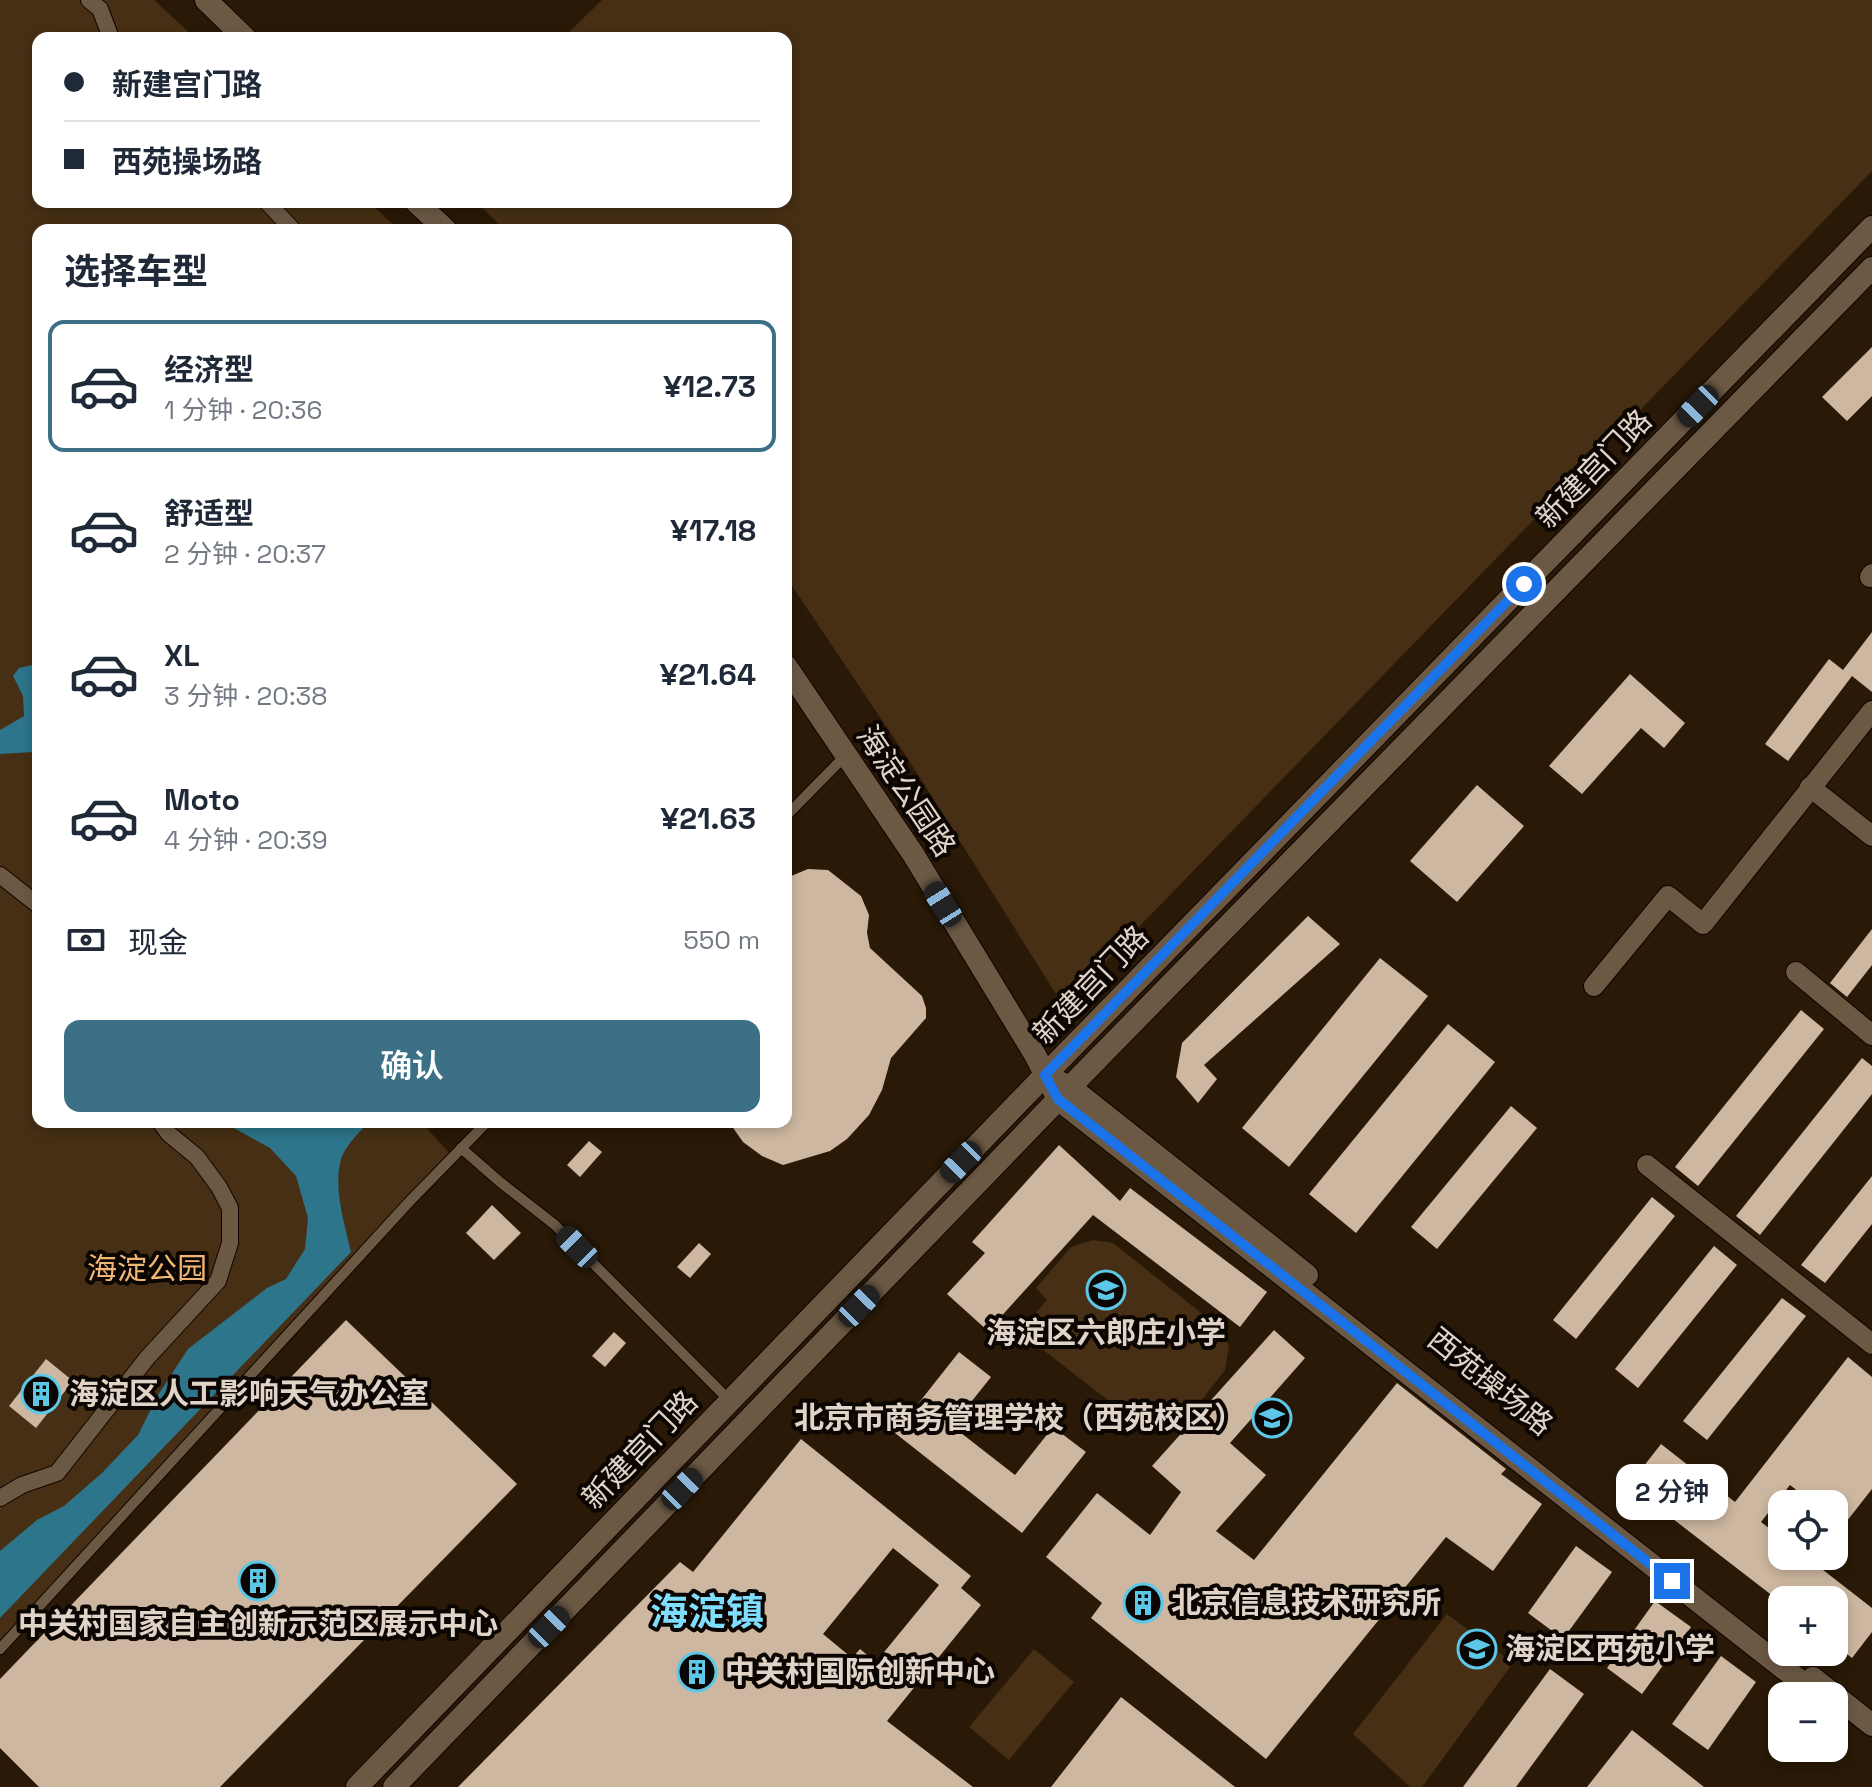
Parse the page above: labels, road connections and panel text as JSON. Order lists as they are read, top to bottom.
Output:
{
  "streets": {
    "street": ["新建宫门路", "海淀公园路", "西苑操场路"]
  },
  "crossings": [
    ["新建宫门路", "海淀公园路"],
    ["新建宫门路", "西苑操场路"],
    ["海淀公园路", "西苑操场路"]
  ],
  "districts": ["海淀镇"],
  "parks": ["海淀公园"],
  "places": {
    "school or university": ["海淀区六郎庄小学", "北京市商务管理学校（西苑校区）", "海淀区西苑小学"],
    "building": [
      "海淀区人工影响天气办公室",
      "中关村国家自主创新示范区展示中心",
      "北京信息技术研究所",
      "中关村国际创新中心"
    ]
  },
  "page": {
    "banner": ["新建宫门路", "西苑操场路"],
    "heading": "选择车型",
    "list": [
      {
        "name": "经济型",
        "note": "1 分钟 · 20:36",
        "value": "¥12.73"
      },
      {
        "name": "舒适型",
        "note": "2 分钟 · 20:37",
        "value": "¥17.18"
      },
      {
        "name": "XL",
        "note": "3 分钟 · 20:38",
        "value": "¥21.64"
      },
      {
        "name": "Moto",
        "note": "4 分钟 · 20:39",
        "value": "¥21.63"
      }
    ],
    "pay": ["现金", "550 m"],
    "buttons": "确认",
    "bubble": "2 分钟",
    "map_buttons": ["+", "−"]
  }
}
